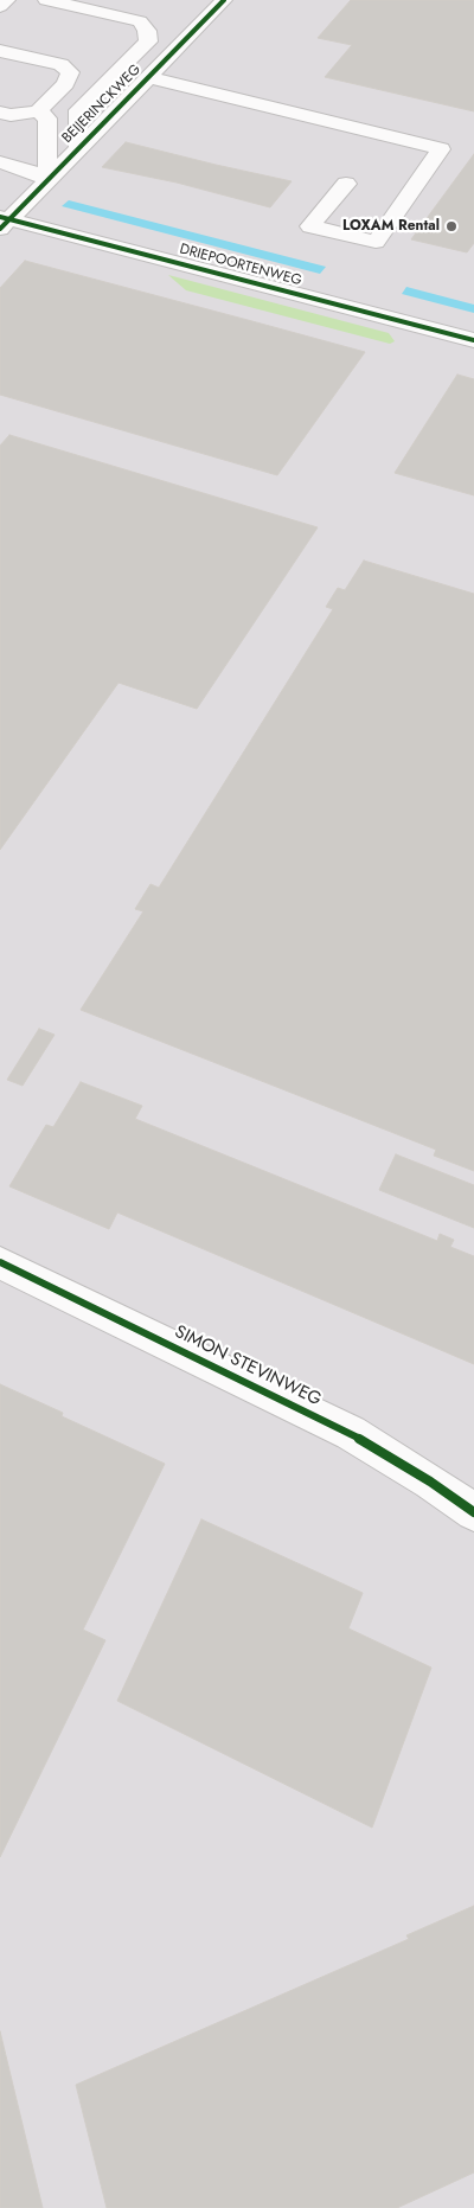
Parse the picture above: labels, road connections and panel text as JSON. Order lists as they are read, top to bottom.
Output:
{
  "streets": {
    "street": ["BEIJERINCKWEG", "DRIEPOORTENWEG", "SIMON STEVINWEG"]
  },
  "crossings": [
    ["BEIJERINCKWEG", "DRIEPOORTENWEG"]
  ],
  "places": ["LOXAM Rental"]
}
